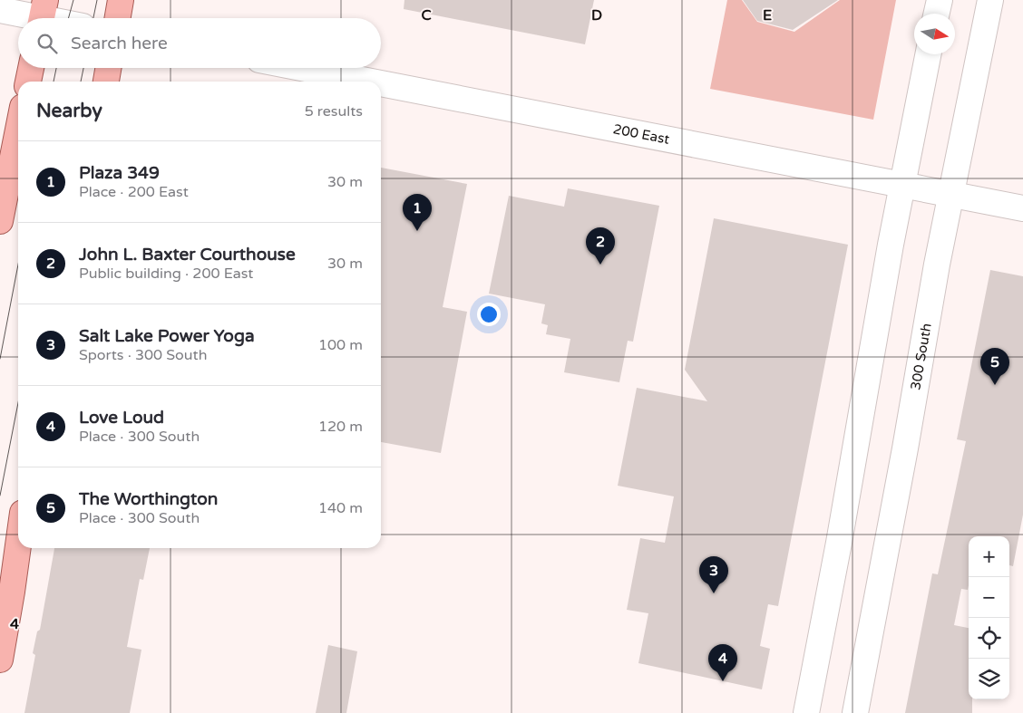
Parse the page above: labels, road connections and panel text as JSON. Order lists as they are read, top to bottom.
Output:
{
  "streets": {
    "street": ["200 East", "300 South"]
  },
  "crossings": [
    ["200 East", "300 South"]
  ],
  "north": "right",
  "page": {
    "search": "Search here",
    "heading": ["Nearby", "5 results"],
    "list": [
      {
        "mark": "1",
        "name": "Plaza 349",
        "note": "Place · 200 East",
        "value": "30 m"
      },
      {
        "mark": "2",
        "name": "John L. Baxter Courthouse",
        "note": "Public building · 200 East",
        "value": "30 m"
      },
      {
        "mark": "3",
        "name": "Salt Lake Power Yoga",
        "note": "Sports · 300 South",
        "value": "100 m"
      },
      {
        "mark": "4",
        "name": "Love Loud",
        "note": "Place · 300 South",
        "value": "120 m"
      },
      {
        "mark": "5",
        "name": "The Worthington",
        "note": "Place · 300 South",
        "value": "140 m"
      }
    ],
    "pins": [
      "1",
      "2",
      "5",
      "3",
      "4"
    ],
    "map_buttons": ["+", "−"]
  },
  "grid": {
    "columns": ["C", "D", "E"],
    "rows": ["4"]
  }
}
